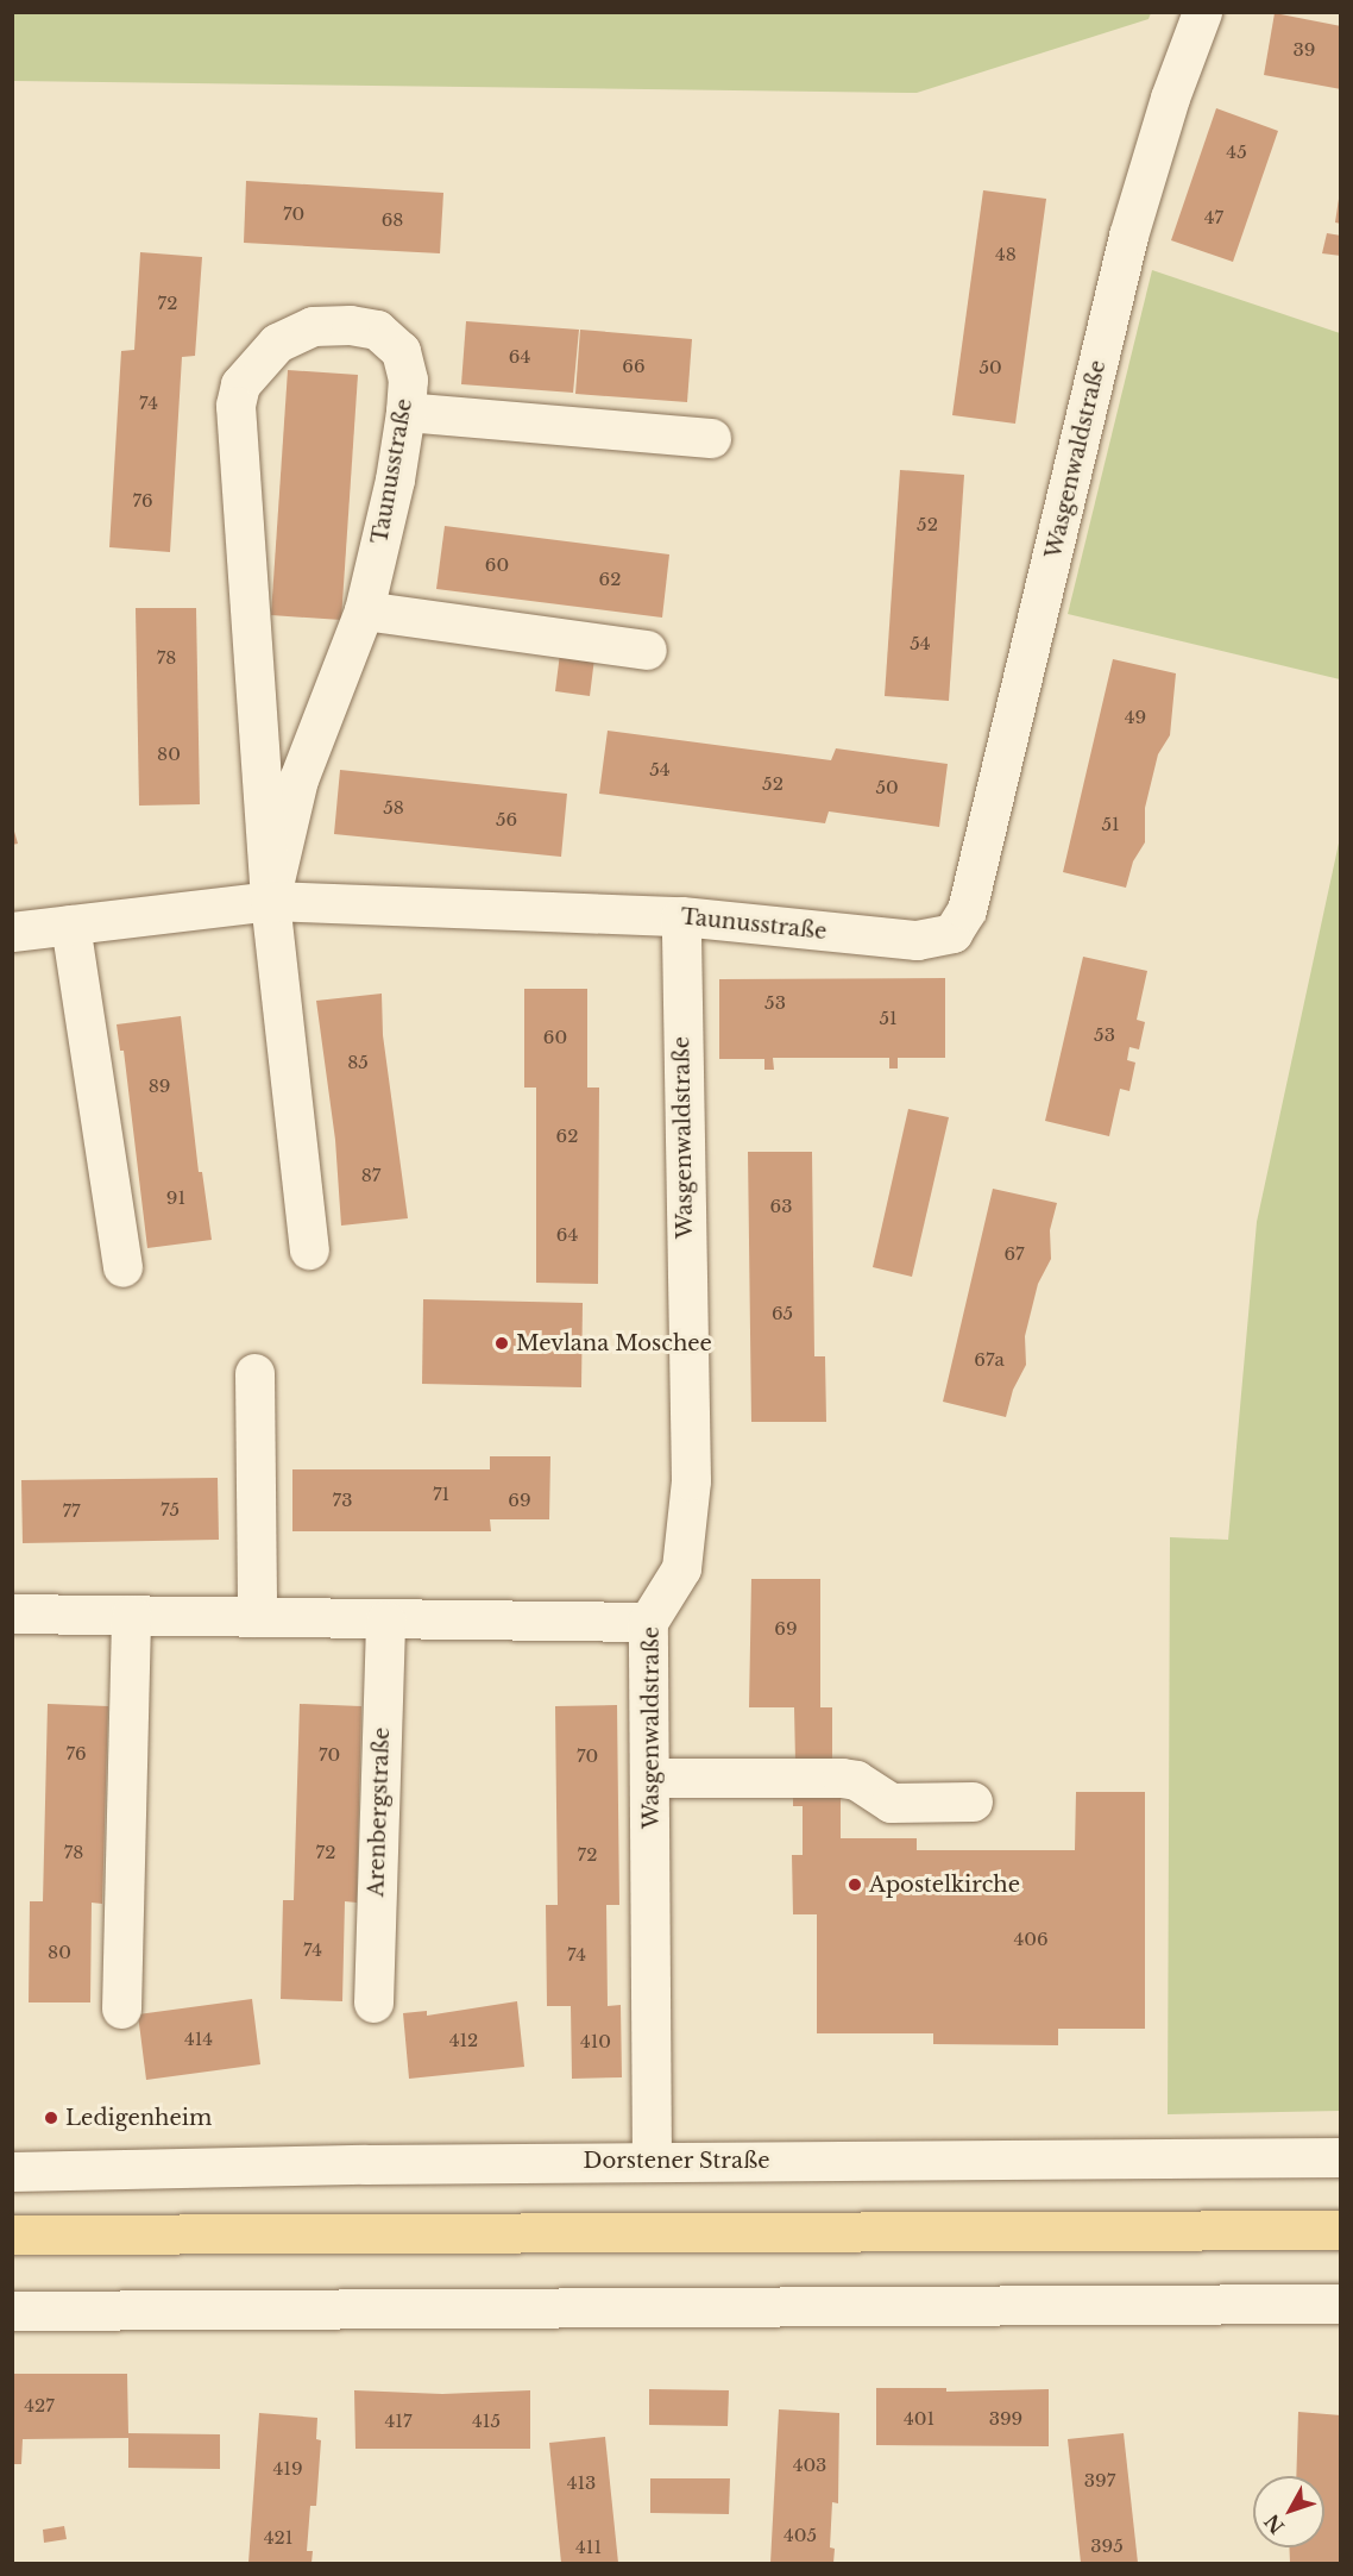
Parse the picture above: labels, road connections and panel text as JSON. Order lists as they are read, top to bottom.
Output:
{
  "streets": {
    "street": [
      "Wasgenwaldstraße",
      "Taunusstraße",
      "Arenbergstraße",
      "Dorstener Straße"
    ]
  },
  "crossings": [
    ["Wasgenwaldstraße", "Taunusstraße"],
    ["Wasgenwaldstraße", "Dorstener Straße"]
  ],
  "places": ["Mevlana Moschee", "Apostelkirche", "Ledigenheim"],
  "house_numbers": [
    "39",
    "45",
    "70",
    "47",
    "68",
    "48",
    "72",
    "64",
    "66",
    "50",
    "74",
    "76",
    "52",
    "60",
    "62",
    "54",
    "78",
    "49",
    "80",
    "54",
    "52",
    "50",
    "58",
    "56",
    "51",
    "53",
    "51",
    "53",
    "60",
    "85",
    "89",
    "62",
    "87",
    "91",
    "63",
    "64",
    "67",
    "65",
    "67a",
    "71",
    "73",
    "69",
    "75",
    "77",
    "69",
    "76",
    "70",
    "70",
    "78",
    "72",
    "72",
    "406",
    "74",
    "80",
    "74",
    "414",
    "412",
    "410",
    "427",
    "401",
    "399",
    "417",
    "415",
    "403",
    "419",
    "397",
    "413",
    "405",
    "421",
    "395",
    "411"
  ],
  "north": "bottom left"
}
